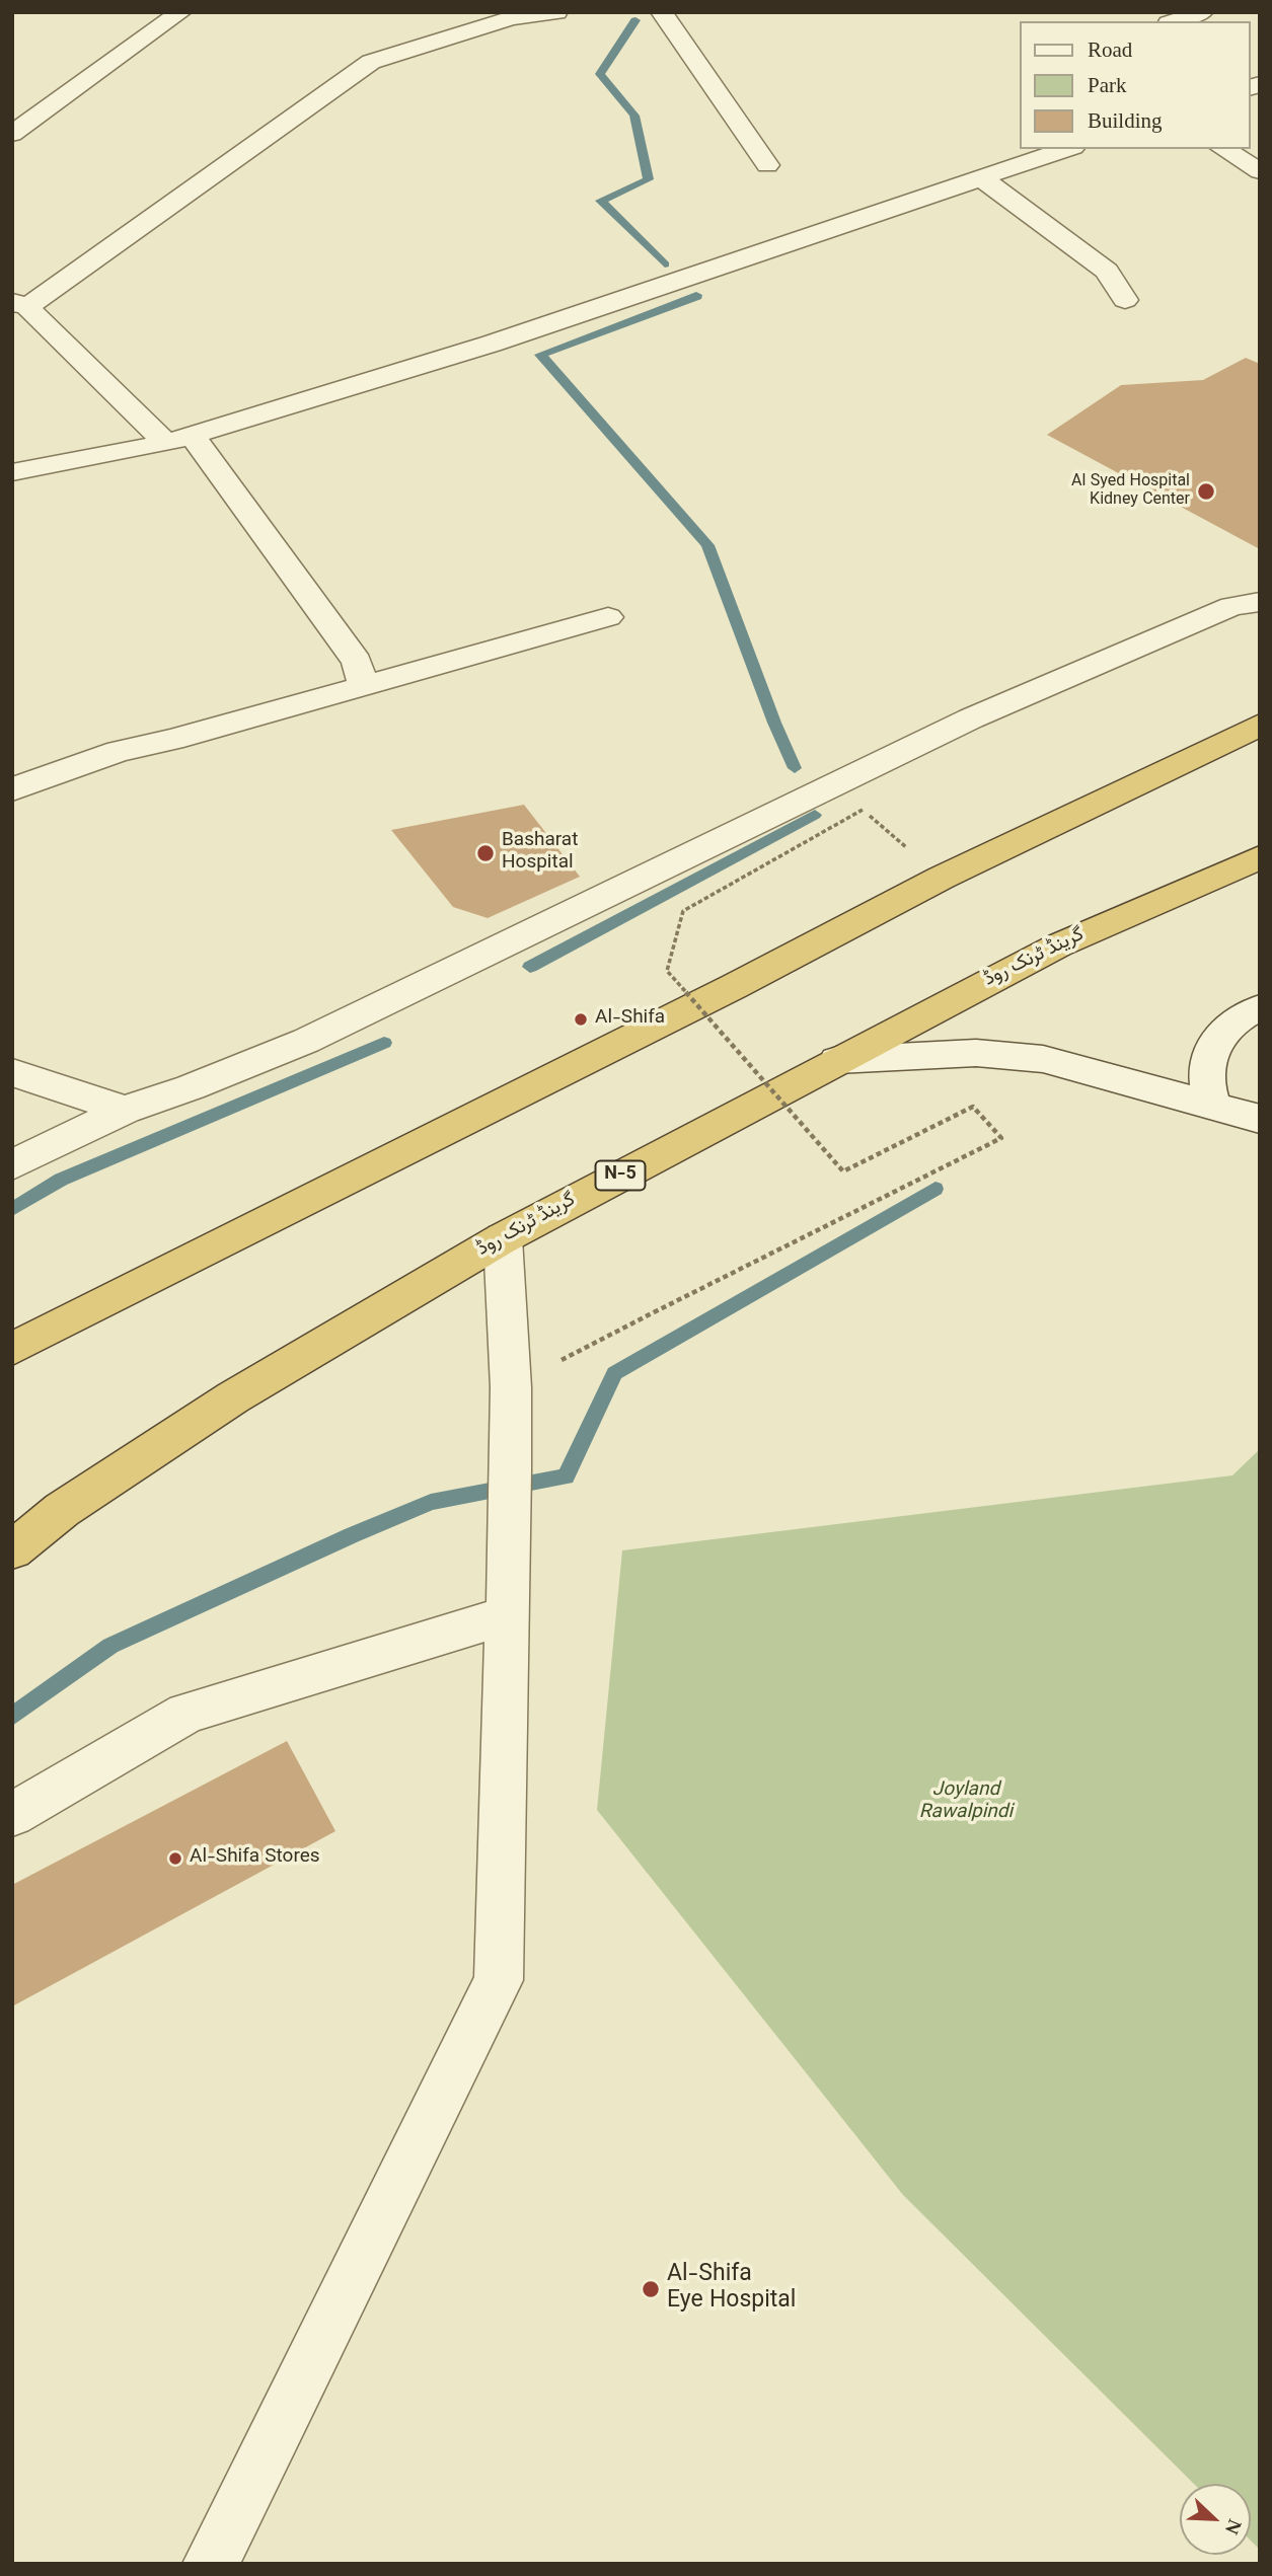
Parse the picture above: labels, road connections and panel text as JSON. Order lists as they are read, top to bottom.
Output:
{
  "streets": {
    "highway": ["گرینڈ ٹرنک روڈ", "N-5"]
  },
  "parks": ["Joyland Rawalpindi"],
  "places": [
    "Al Syed Hospital Kidney Center",
    "Basharat Hospital",
    "Al-Shifa",
    "Al-Shifa Stores",
    "Al-Shifa Eye Hospital"
  ],
  "legend": ["Road", "Park", "Building"],
  "north": "bottom right"
}
